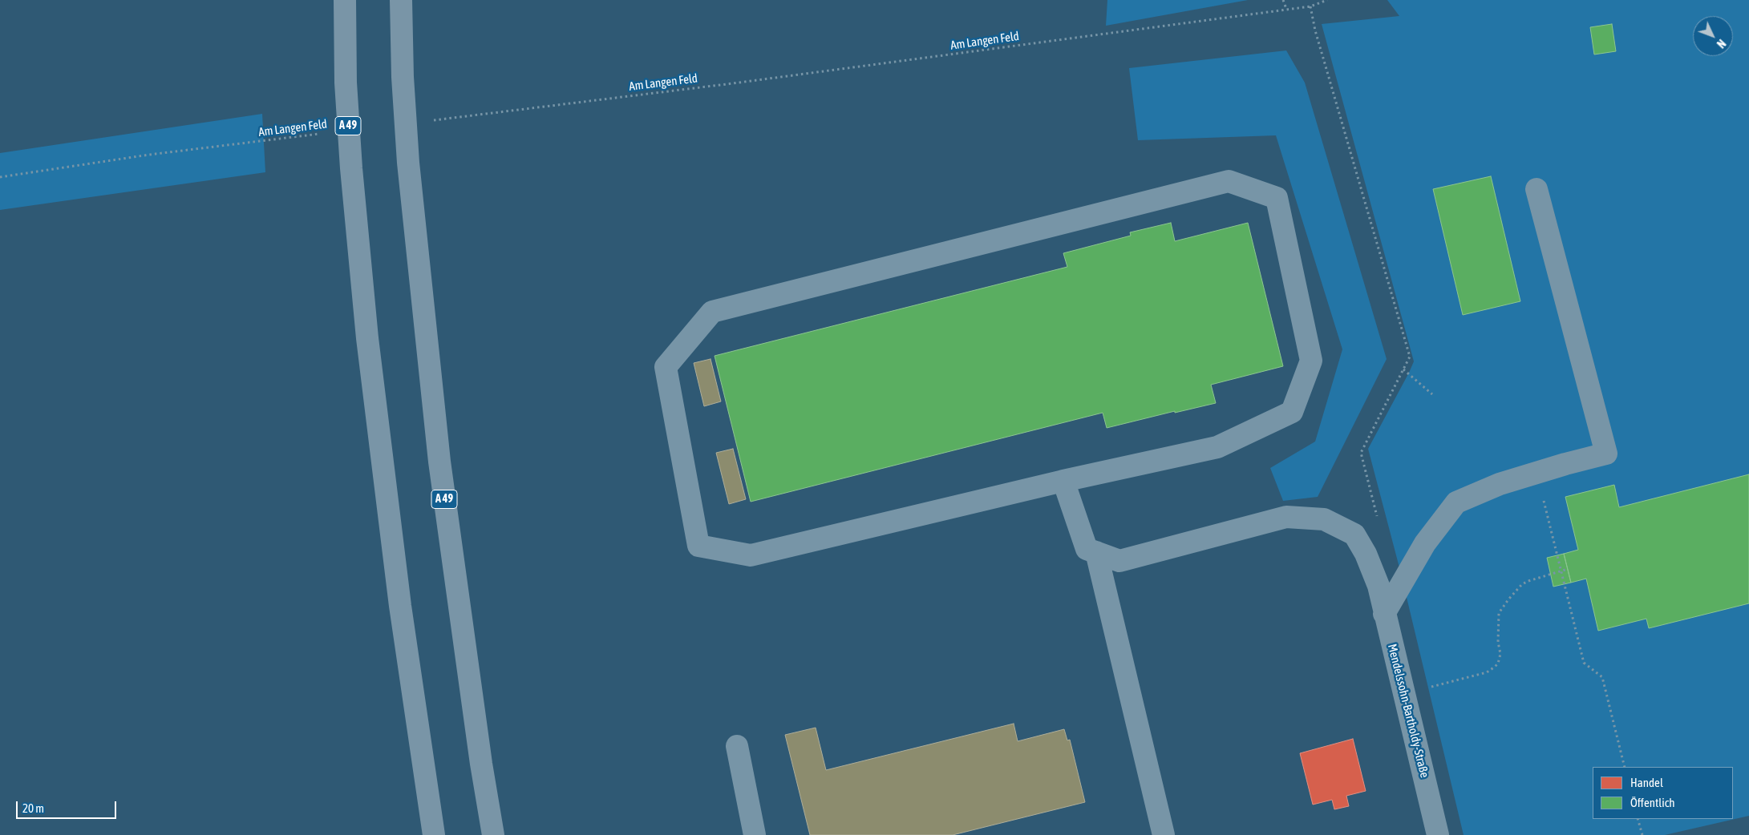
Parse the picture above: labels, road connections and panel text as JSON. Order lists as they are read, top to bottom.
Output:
{
  "streets": {
    "highway": ["A 49"],
    "street": ["Mendelssohn-Bartholdy-Straße"],
    "path": ["Am Langen Feld"]
  },
  "legend": ["Handel", "Öffentlich"],
  "scale_bar": "20 m",
  "north": "bottom right"
}
